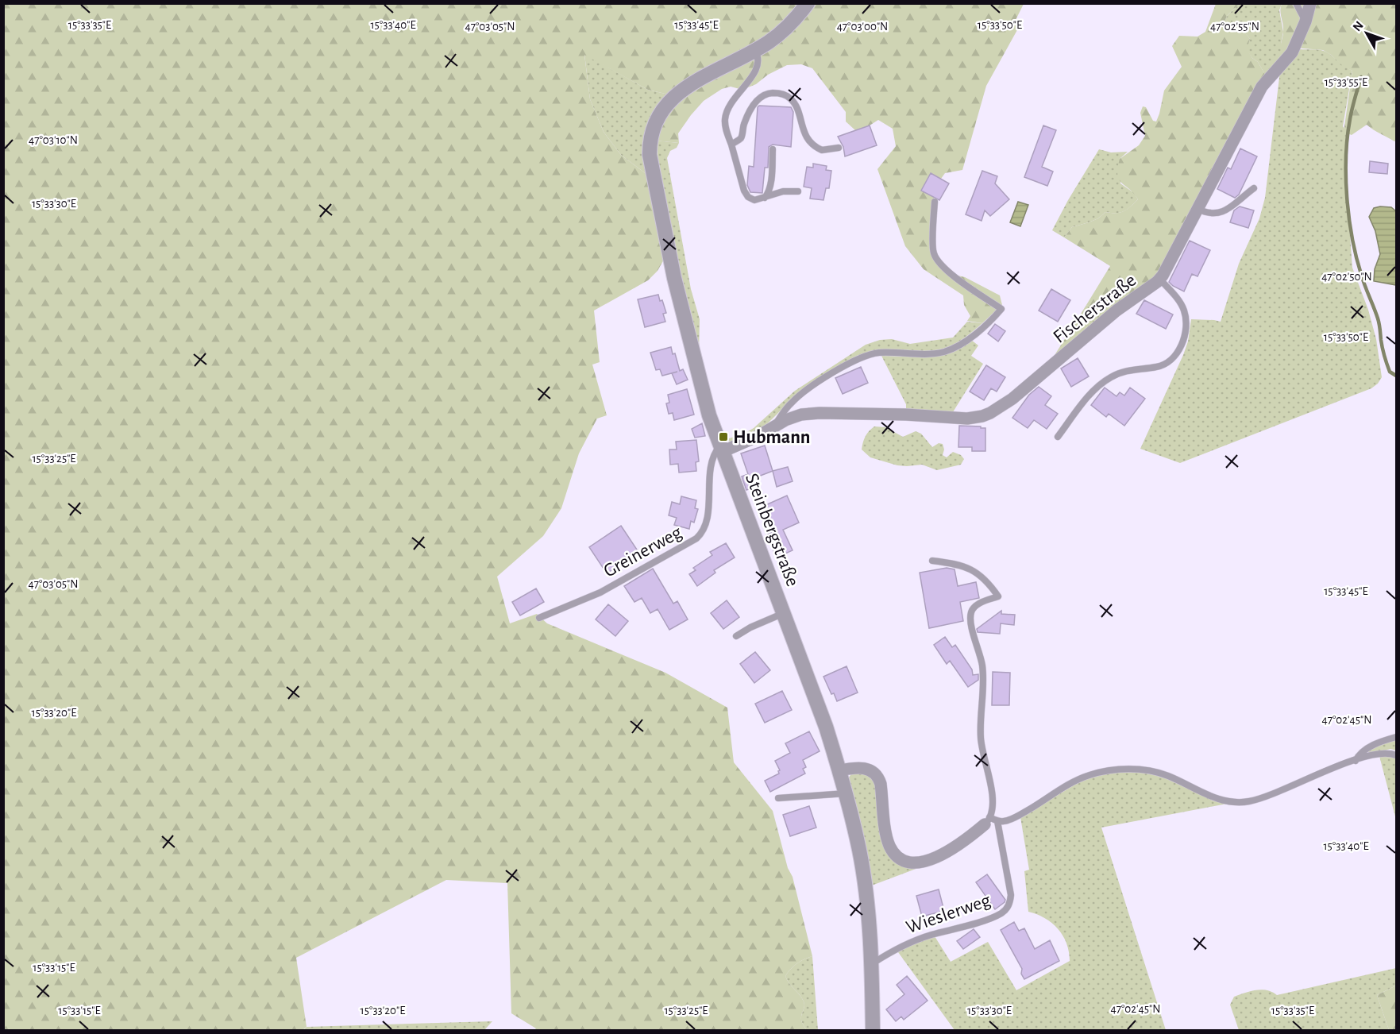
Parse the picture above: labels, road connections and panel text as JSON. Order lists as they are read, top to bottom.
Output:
{
  "streets": {
    "street": ["Fischerstraße", "Steinbergstraße"],
    "lane": ["Greinerweg", "Wieslerweg"]
  },
  "crossings": [
    ["Fischerstraße", "Steinbergstraße"],
    ["Fischerstraße", "Greinerweg"],
    ["Steinbergstraße", "Greinerweg"],
    ["Steinbergstraße", "Wieslerweg"]
  ],
  "places": {
    "transit": ["Hubmann"]
  },
  "north": "top left",
  "coordinates": [
    "15°33'35\"E",
    "15°33'40\"E",
    "15°33'45\"E",
    "15°33'50\"E",
    "47°03'05\"N",
    "47°03'00\"N",
    "47°02'55\"N",
    "15°33'55\"E",
    "47°03'10\"N",
    "15°33'30\"E",
    "47°02'50\"N",
    "15°33'25\"E",
    "15°33'20\"E",
    "47°02'45\"N",
    "15°33'15\"E"
  ]
}
